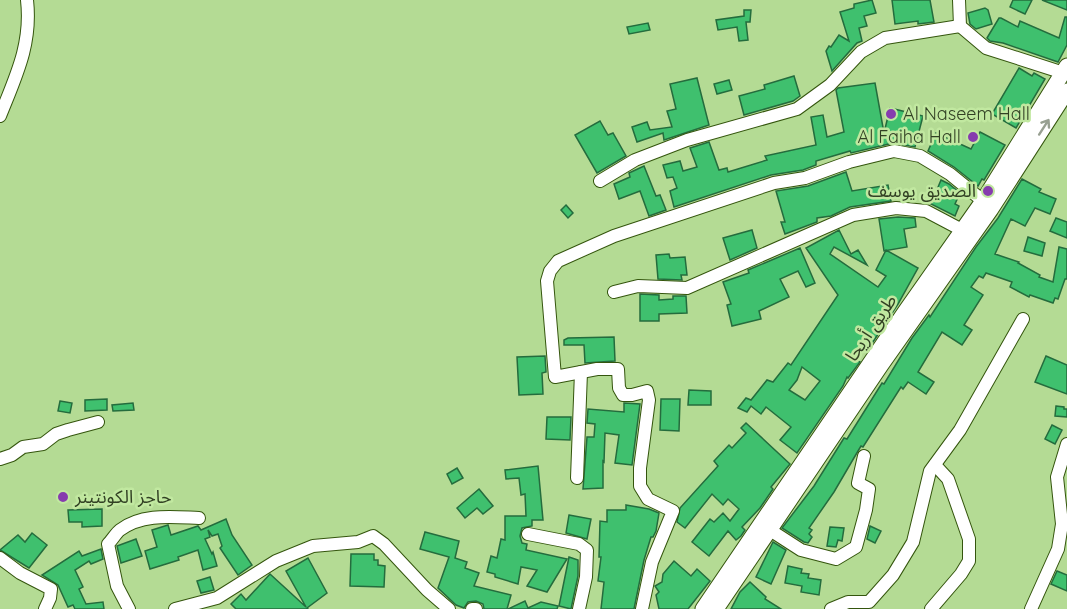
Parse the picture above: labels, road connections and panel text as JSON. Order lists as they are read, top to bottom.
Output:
{
  "streets": {
    "main road": ["طريق أريحا"]
  },
  "places": [
    "Al Naseem Hall",
    "Al Faiha Hall",
    "الصديق يوسف",
    "حاجز الكونتينر"
  ]
}
